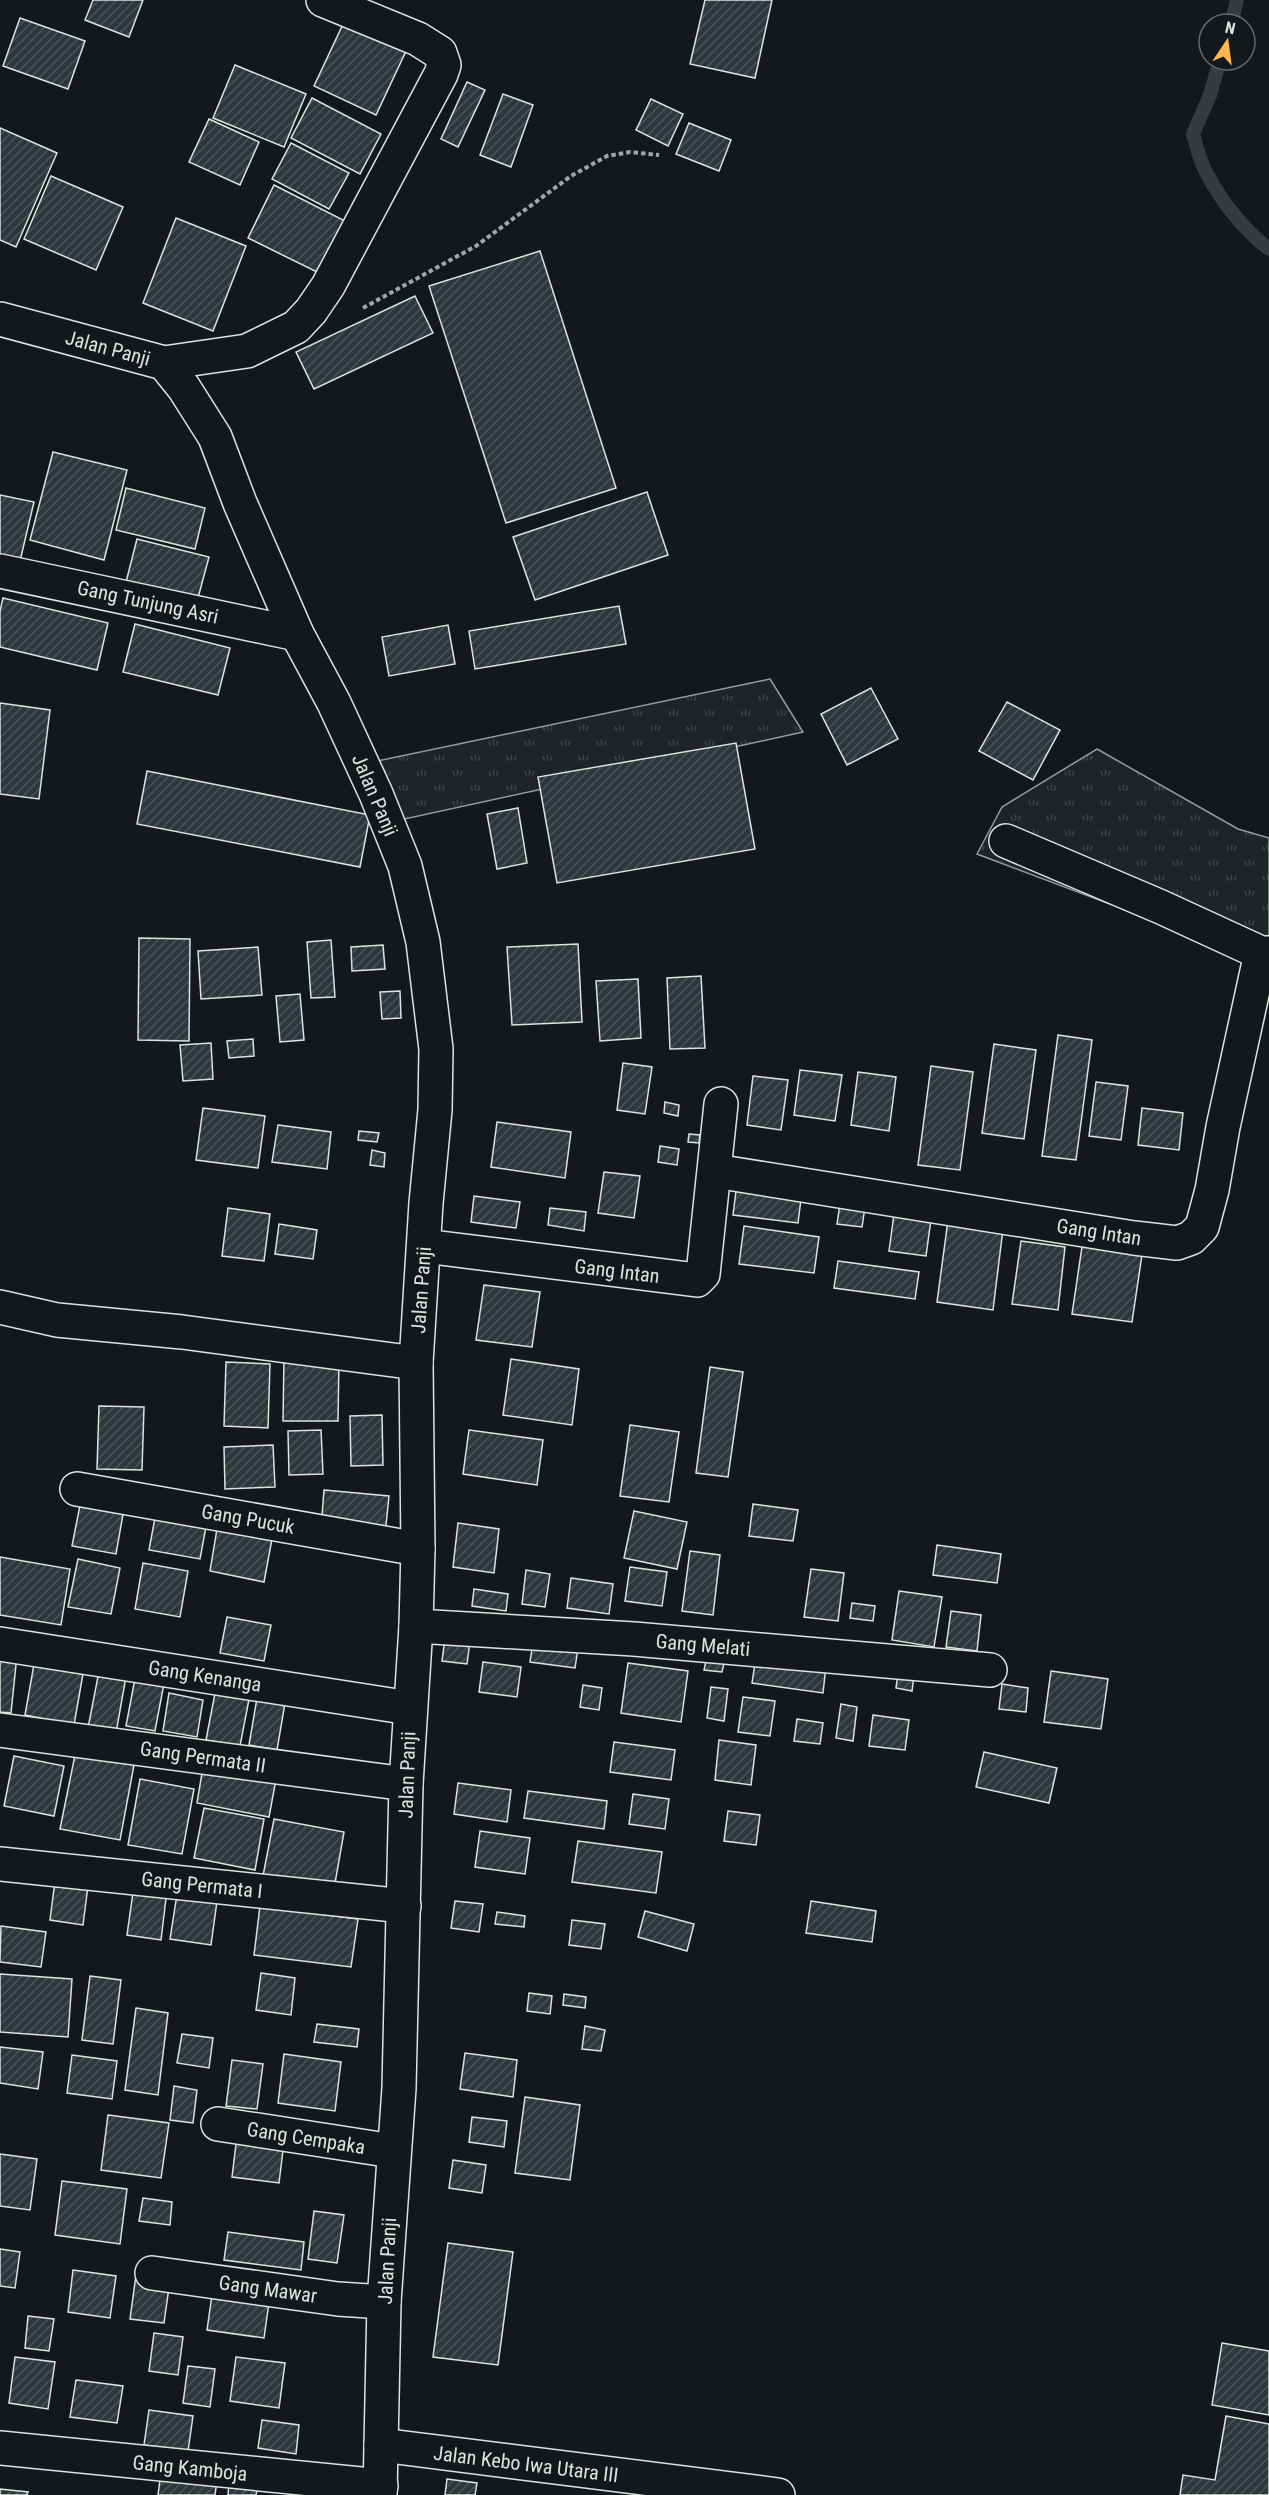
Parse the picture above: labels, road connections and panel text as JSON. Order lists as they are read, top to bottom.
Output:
{
  "streets": {
    "street": [
      "Jalan Panji",
      "Gang Tunjung Asri",
      "Gang Intan",
      "Gang Pucuk",
      "Gang Melati",
      "Gang Kenanga",
      "Gang Permata II",
      "Gang Permata I",
      "Gang Cempaka",
      "Gang Mawar",
      "Jalan Kebo Iwa Utara III",
      "Gang Kamboja"
    ]
  },
  "crossings": [
    ["Jalan Panji", "Gang Tunjung Asri"],
    ["Jalan Panji", "Gang Intan"],
    ["Jalan Panji", "Gang Pucuk"],
    ["Jalan Panji", "Gang Melati"],
    ["Jalan Panji", "Gang Kenanga"],
    ["Jalan Panji", "Gang Permata II"],
    ["Jalan Panji", "Gang Permata I"],
    ["Jalan Panji", "Gang Cempaka"],
    ["Jalan Panji", "Gang Mawar"],
    ["Jalan Panji", "Jalan Kebo Iwa Utara III"],
    ["Jalan Panji", "Gang Kamboja"]
  ],
  "north": "top"
}
